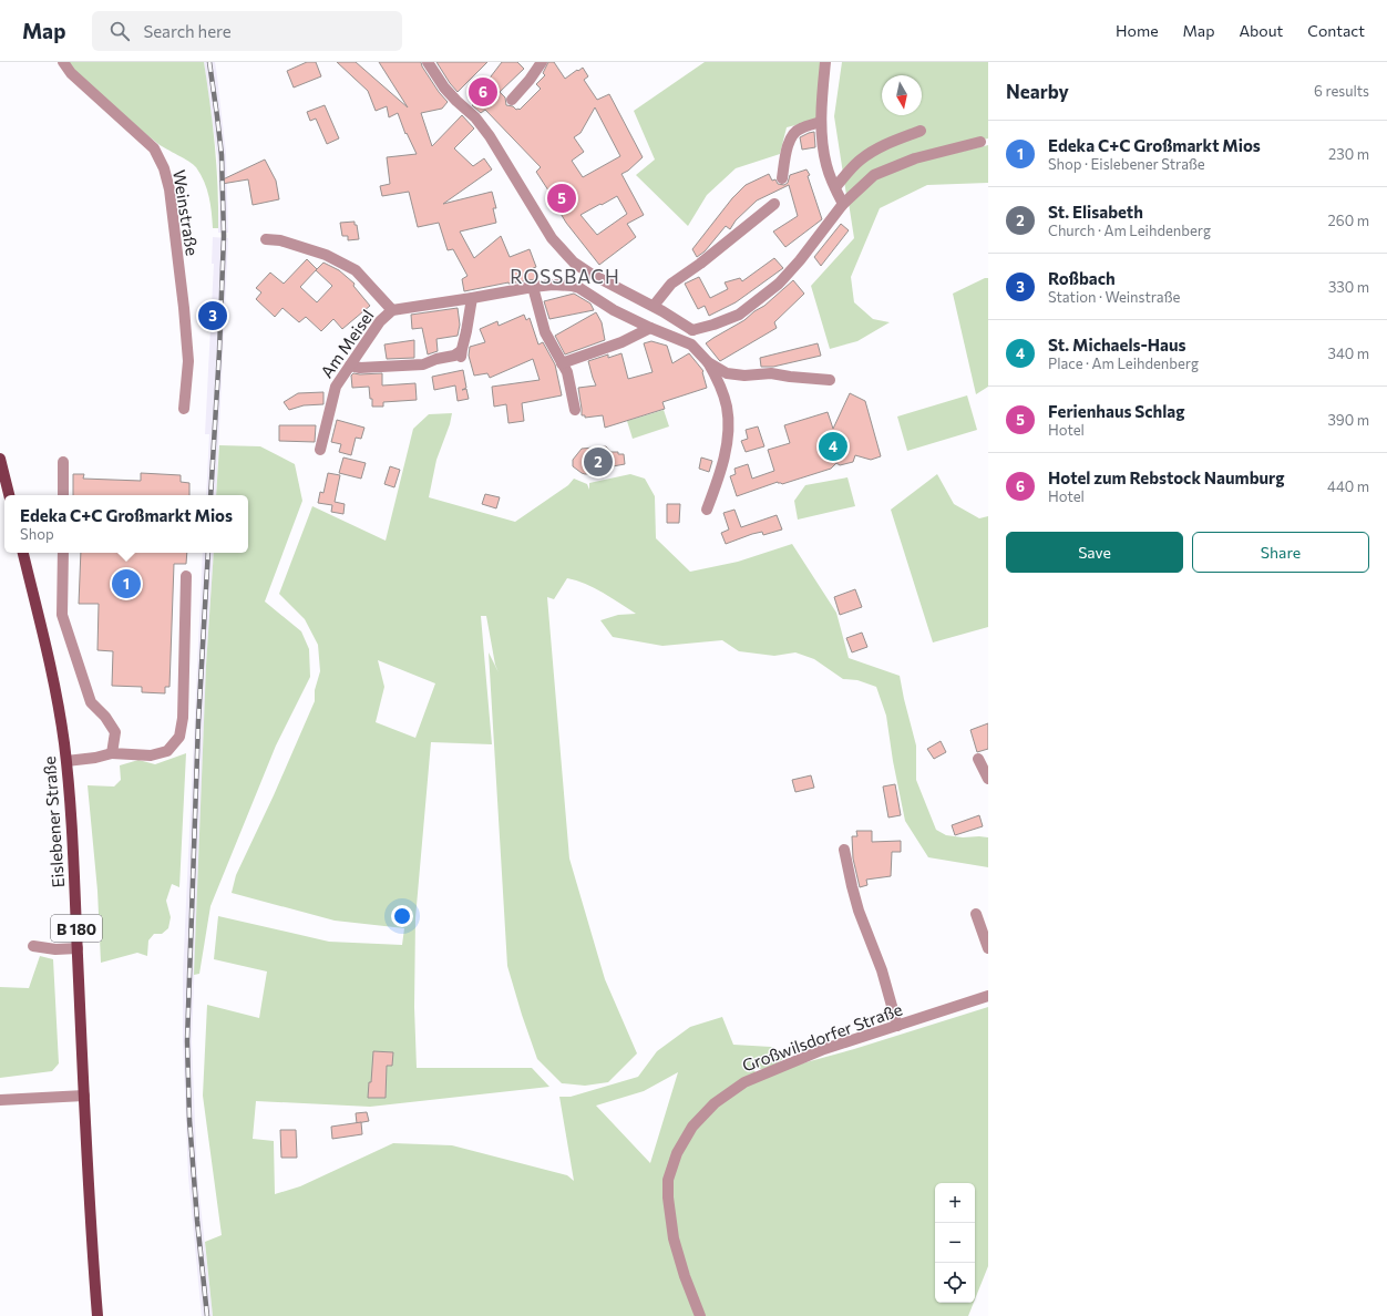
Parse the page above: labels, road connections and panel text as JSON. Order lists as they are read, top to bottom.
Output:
{
  "streets": {
    "main road": ["Eislebener Straße", "B 180"],
    "street": ["Weinstraße", "Am Meisel", "Großwilsdorfer Straße"]
  },
  "crossings": [
    ["Eislebener Straße", "B 180"]
  ],
  "districts": ["ROSSBACH"],
  "north": "bottom",
  "page": {
    "header": "Map",
    "search": "Search here",
    "nav": [
      "Home",
      "Map",
      "About",
      "Contact"
    ],
    "heading": ["Nearby", "6 results"],
    "pins": [
      "6",
      "5",
      "3",
      "4",
      "2",
      "1"
    ],
    "list": [
      {
        "mark": "1",
        "name": "Edeka C+C Großmarkt Mios",
        "note": "Shop · Eislebener Straße",
        "value": "230 m"
      },
      {
        "mark": "2",
        "name": "St. Elisabeth",
        "note": "Church · Am Leihdenberg",
        "value": "260 m"
      },
      {
        "mark": "3",
        "name": "Roßbach",
        "note": "Station · Weinstraße",
        "value": "330 m"
      },
      {
        "mark": "4",
        "name": "St. Michaels-Haus",
        "note": "Place · Am Leihdenberg",
        "value": "340 m"
      },
      {
        "mark": "5",
        "name": "Ferienhaus Schlag",
        "note": "Hotel",
        "value": "390 m"
      },
      {
        "mark": "6",
        "name": "Hotel zum Rebstock Naumburg",
        "note": "Hotel",
        "value": "440 m"
      }
    ],
    "popup": ["Edeka C+C Großmarkt Mios", "Shop"],
    "buttons": ["Save", "Share"],
    "map_buttons": ["+", "−"]
  }
}
